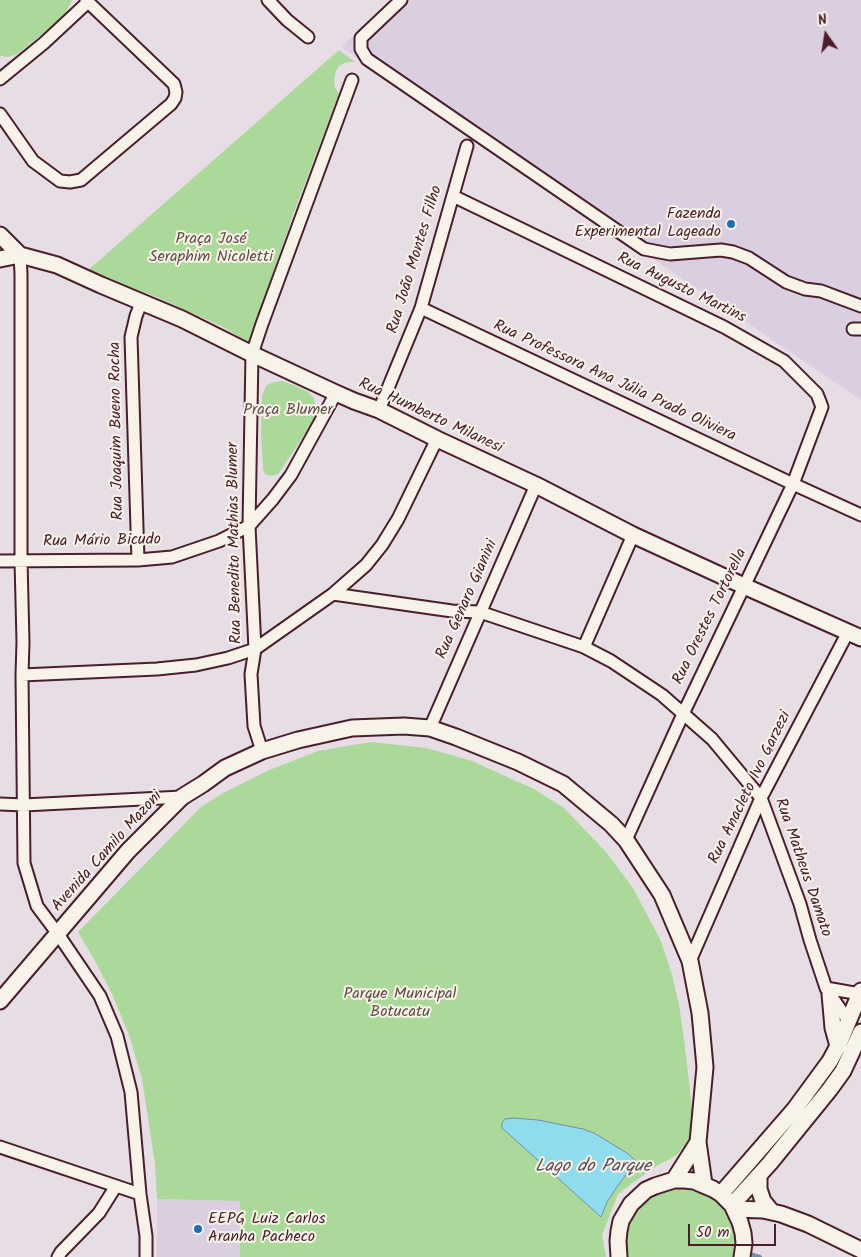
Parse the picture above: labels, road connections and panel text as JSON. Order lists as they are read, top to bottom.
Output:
{
  "streets": {
    "main road": ["Rua Humberto Milanesi", "Avenida Camilo Mazoni"],
    "street": [
      "Rua João Montes Filho",
      "Rua Augusto Martins",
      "Rua Professora Ana Júlia Prado Oliviera",
      "Rua Joaquim Bueno Rocha",
      "Rua Mário Bicudo",
      "Rua Benedito Mathias Blumer",
      "Rua Genaro Gianini",
      "Rua Orestes Tortorella",
      "Rua Anacleto Ivo Garzezi",
      "Rua Matheus Damato"
    ]
  },
  "crossings": [
    ["Rua João Montes Filho", "Rua Augusto Martins"],
    ["Rua João Montes Filho", "Rua Professora Ana Júlia Prado Oliviera"],
    ["Rua João Montes Filho", "Rua Humberto Milanesi"],
    ["Rua Augusto Martins", "Rua Orestes Tortorella"],
    ["Rua Professora Ana Júlia Prado Oliviera", "Rua Orestes Tortorella"],
    ["Rua Humberto Milanesi", "Rua Joaquim Bueno Rocha"],
    ["Rua Humberto Milanesi", "Rua Mário Bicudo"],
    ["Rua Humberto Milanesi", "Rua Benedito Mathias Blumer"],
    ["Rua Humberto Milanesi", "Rua Genaro Gianini"],
    ["Rua Humberto Milanesi", "Rua Orestes Tortorella"],
    ["Rua Humberto Milanesi", "Rua Anacleto Ivo Garzezi"],
    ["Rua Joaquim Bueno Rocha", "Rua Mário Bicudo"],
    ["Rua Mário Bicudo", "Rua Benedito Mathias Blumer"],
    ["Rua Benedito Mathias Blumer", "Avenida Camilo Mazoni"],
    ["Rua Genaro Gianini", "Avenida Camilo Mazoni"],
    ["Rua Genaro Gianini", "Rua Matheus Damato"],
    ["Rua Orestes Tortorella", "Avenida Camilo Mazoni"],
    ["Rua Orestes Tortorella", "Rua Matheus Damato"],
    ["Rua Anacleto Ivo Garzezi", "Avenida Camilo Mazoni"],
    ["Rua Anacleto Ivo Garzezi", "Rua Matheus Damato"]
  ],
  "water": ["Lago do Parque"],
  "parks": ["Praça José Seraphim Nicoletti", "Praça Blumer", "Parque Municipal Botucatu"],
  "places": ["Fazenda Experimental Lageado", "EEPG Luiz Carlos Aranha Pacheco"],
  "scale_bar": "50 m",
  "north": "top"
}
